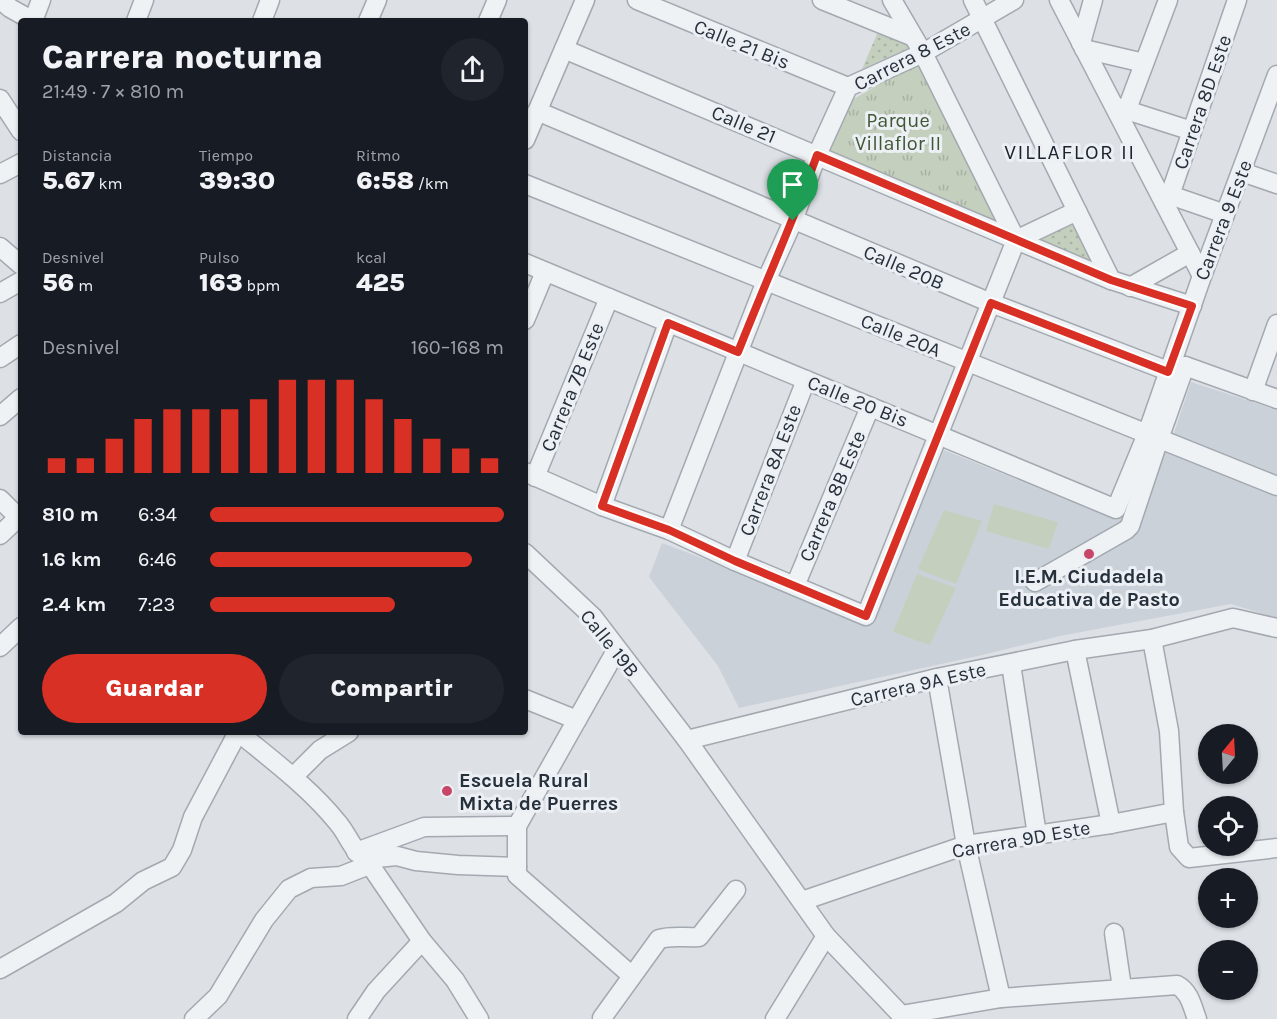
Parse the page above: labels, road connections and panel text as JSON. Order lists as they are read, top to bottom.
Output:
{
  "streets": {
    "street": [
      "Calle 21 Bis",
      "Carrera 8 Este",
      "Carrera 8D Este",
      "Calle 21",
      "Carrera 9 Este",
      "Calle 20B",
      "Calle 20A",
      "Carrera 7B Este",
      "Calle 20 Bis",
      "Carrera 8A Este",
      "Carrera 8B Este",
      "Calle 19B",
      "Carrera 9A Este",
      "Carrera 9D Este"
    ]
  },
  "crossings": [
    ["Calle 21 Bis", "Carrera 8 Este"],
    ["Carrera 8 Este", "Calle 21"],
    ["Carrera 8 Este", "Calle 20B"],
    ["Carrera 8 Este", "Calle 20A"],
    ["Carrera 8 Este", "Calle 20 Bis"],
    ["Calle 21", "Carrera 9 Este"],
    ["Carrera 9 Este", "Calle 20B"],
    ["Carrera 9 Este", "Calle 20A"],
    ["Carrera 9 Este", "Calle 20 Bis"],
    ["Calle 20A", "Calle 20 Bis"],
    ["Carrera 7B Este", "Calle 20 Bis"],
    ["Calle 20 Bis", "Carrera 8A Este"],
    ["Calle 20 Bis", "Carrera 8B Este"],
    ["Calle 19B", "Carrera 9A Este"],
    ["Calle 19B", "Carrera 9D Este"]
  ],
  "districts": ["VILLAFLOR II"],
  "parks": ["Parque Villaflor II"],
  "places": ["I.E.M. Ciudadela Educativa de Pasto", "Escuela Rural Mixta de Puerres"],
  "north": "top",
  "page": {
    "heading": ["Carrera nocturna", "21:49 · 7 × 810 m"],
    "stats": [
      ["Distancia", "5.67 km"],
      ["Tiempo", "39:30"],
      ["Ritmo", "6:58 /km"],
      ["Desnivel", "56 m"],
      ["Pulso", "163 bpm"],
      ["kcal", "425"]
    ],
    "chart": ["Desnivel", "160–168 m"],
    "list": [
      {
        "name": "810 m",
        "note": "6:34"
      },
      {
        "name": "1.6 km",
        "note": "6:46"
      },
      {
        "name": "2.4 km",
        "note": "7:23"
      }
    ],
    "buttons": ["Guardar", "Compartir"],
    "map_buttons": ["+", "−"]
  }
}
